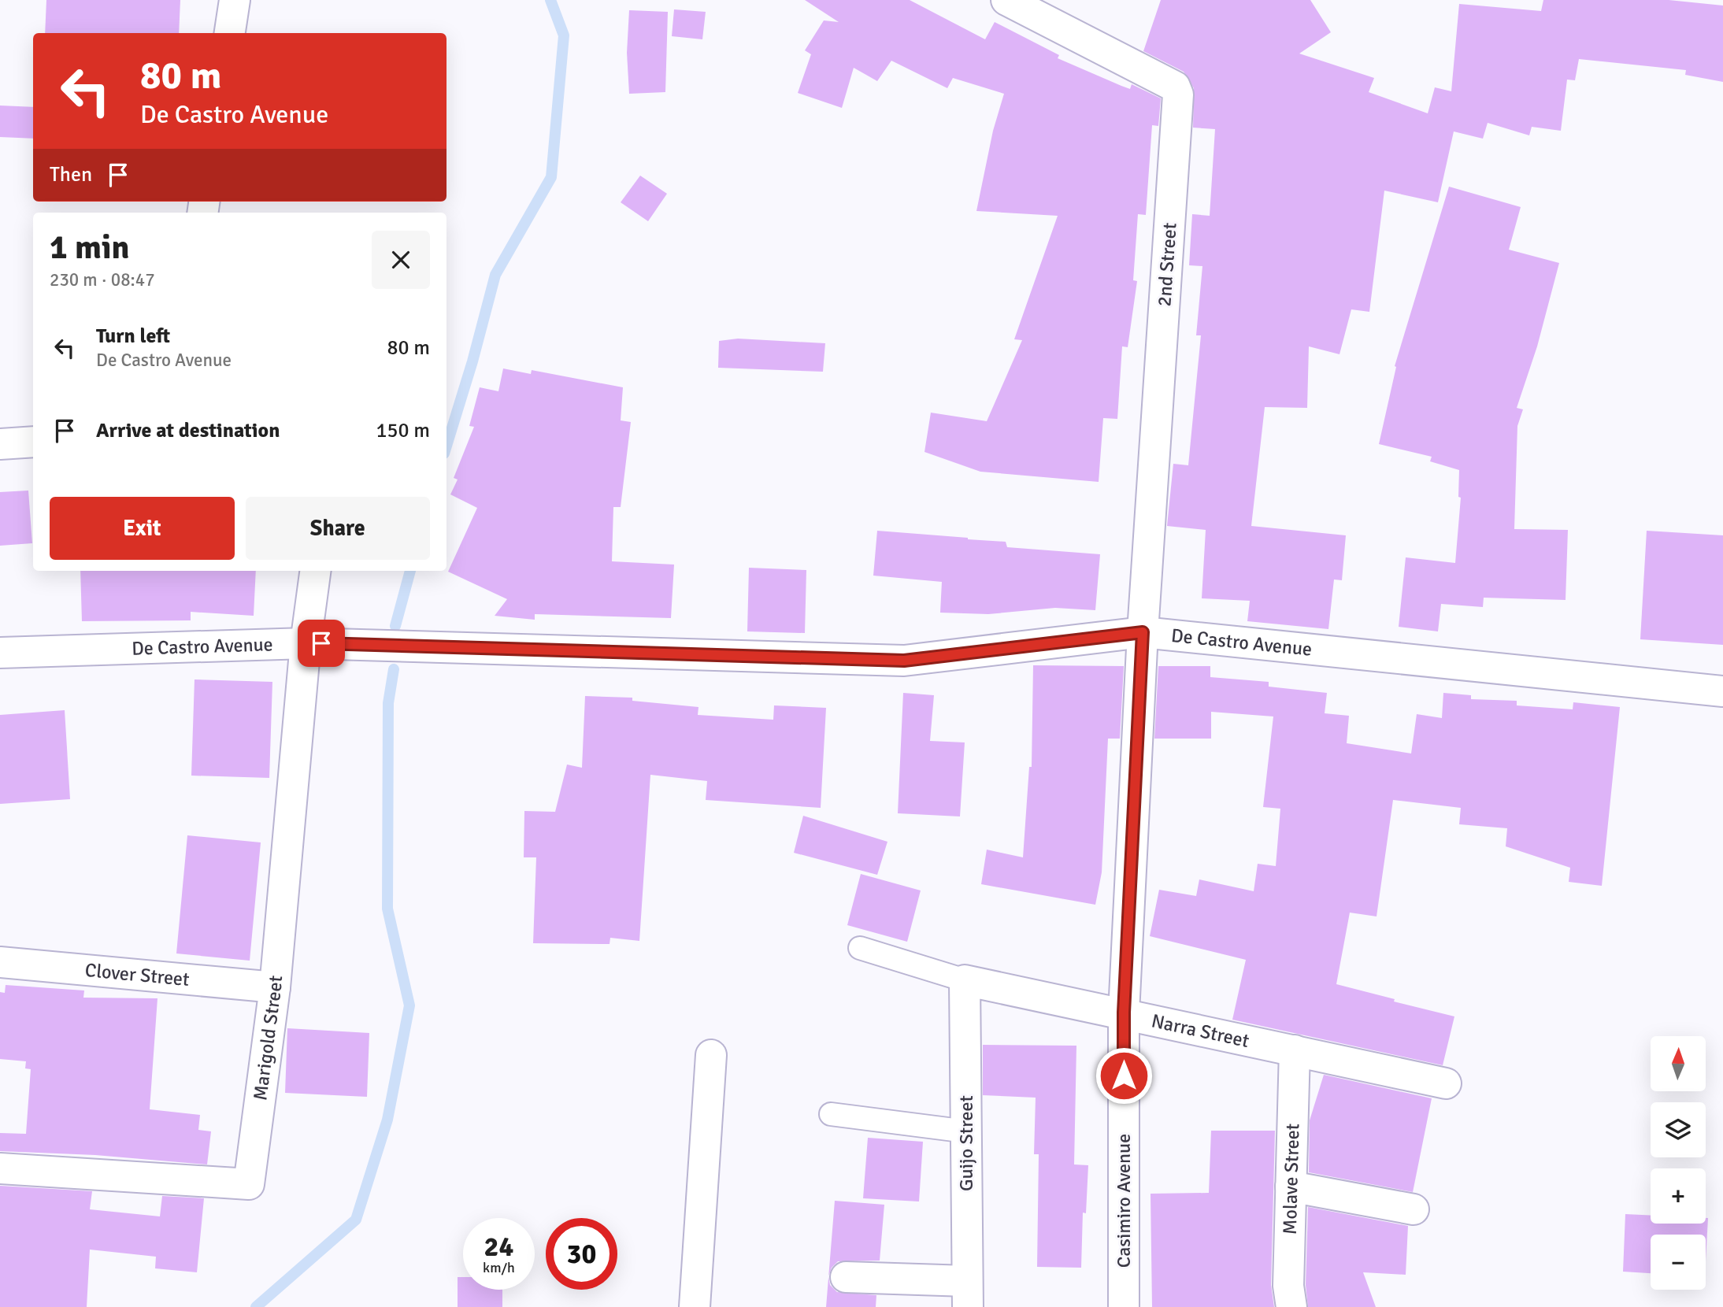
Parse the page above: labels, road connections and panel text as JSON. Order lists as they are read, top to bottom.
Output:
{
  "streets": {
    "street": [
      "2nd Street",
      "De Castro Avenue",
      "Clover Street",
      "Narra Street",
      "Marigold Street",
      "Guijo Street",
      "Molave Street",
      "Casimiro Avenue"
    ]
  },
  "crossings": [
    ["2nd Street", "De Castro Avenue"],
    ["2nd Street", "Casimiro Avenue"],
    ["De Castro Avenue", "Marigold Street"],
    ["De Castro Avenue", "Casimiro Avenue"],
    ["Clover Street", "Marigold Street"],
    ["Narra Street", "Guijo Street"],
    ["Narra Street", "Molave Street"],
    ["Narra Street", "Casimiro Avenue"]
  ],
  "north": "top",
  "page": {
    "turn": ["80 m", "De Castro Avenue"],
    "then": "Then",
    "heading": ["1 min", "230 m · 08:47"],
    "list": [
      {
        "name": "Turn left",
        "note": "De Castro Avenue",
        "value": "80 m"
      },
      {
        "name": "Arrive at destination",
        "value": "150 m"
      }
    ],
    "buttons": ["Exit", "Share"],
    "map_buttons": ["+", "−"],
    "speed": "24 km/h",
    "limit": "30"
  }
}
